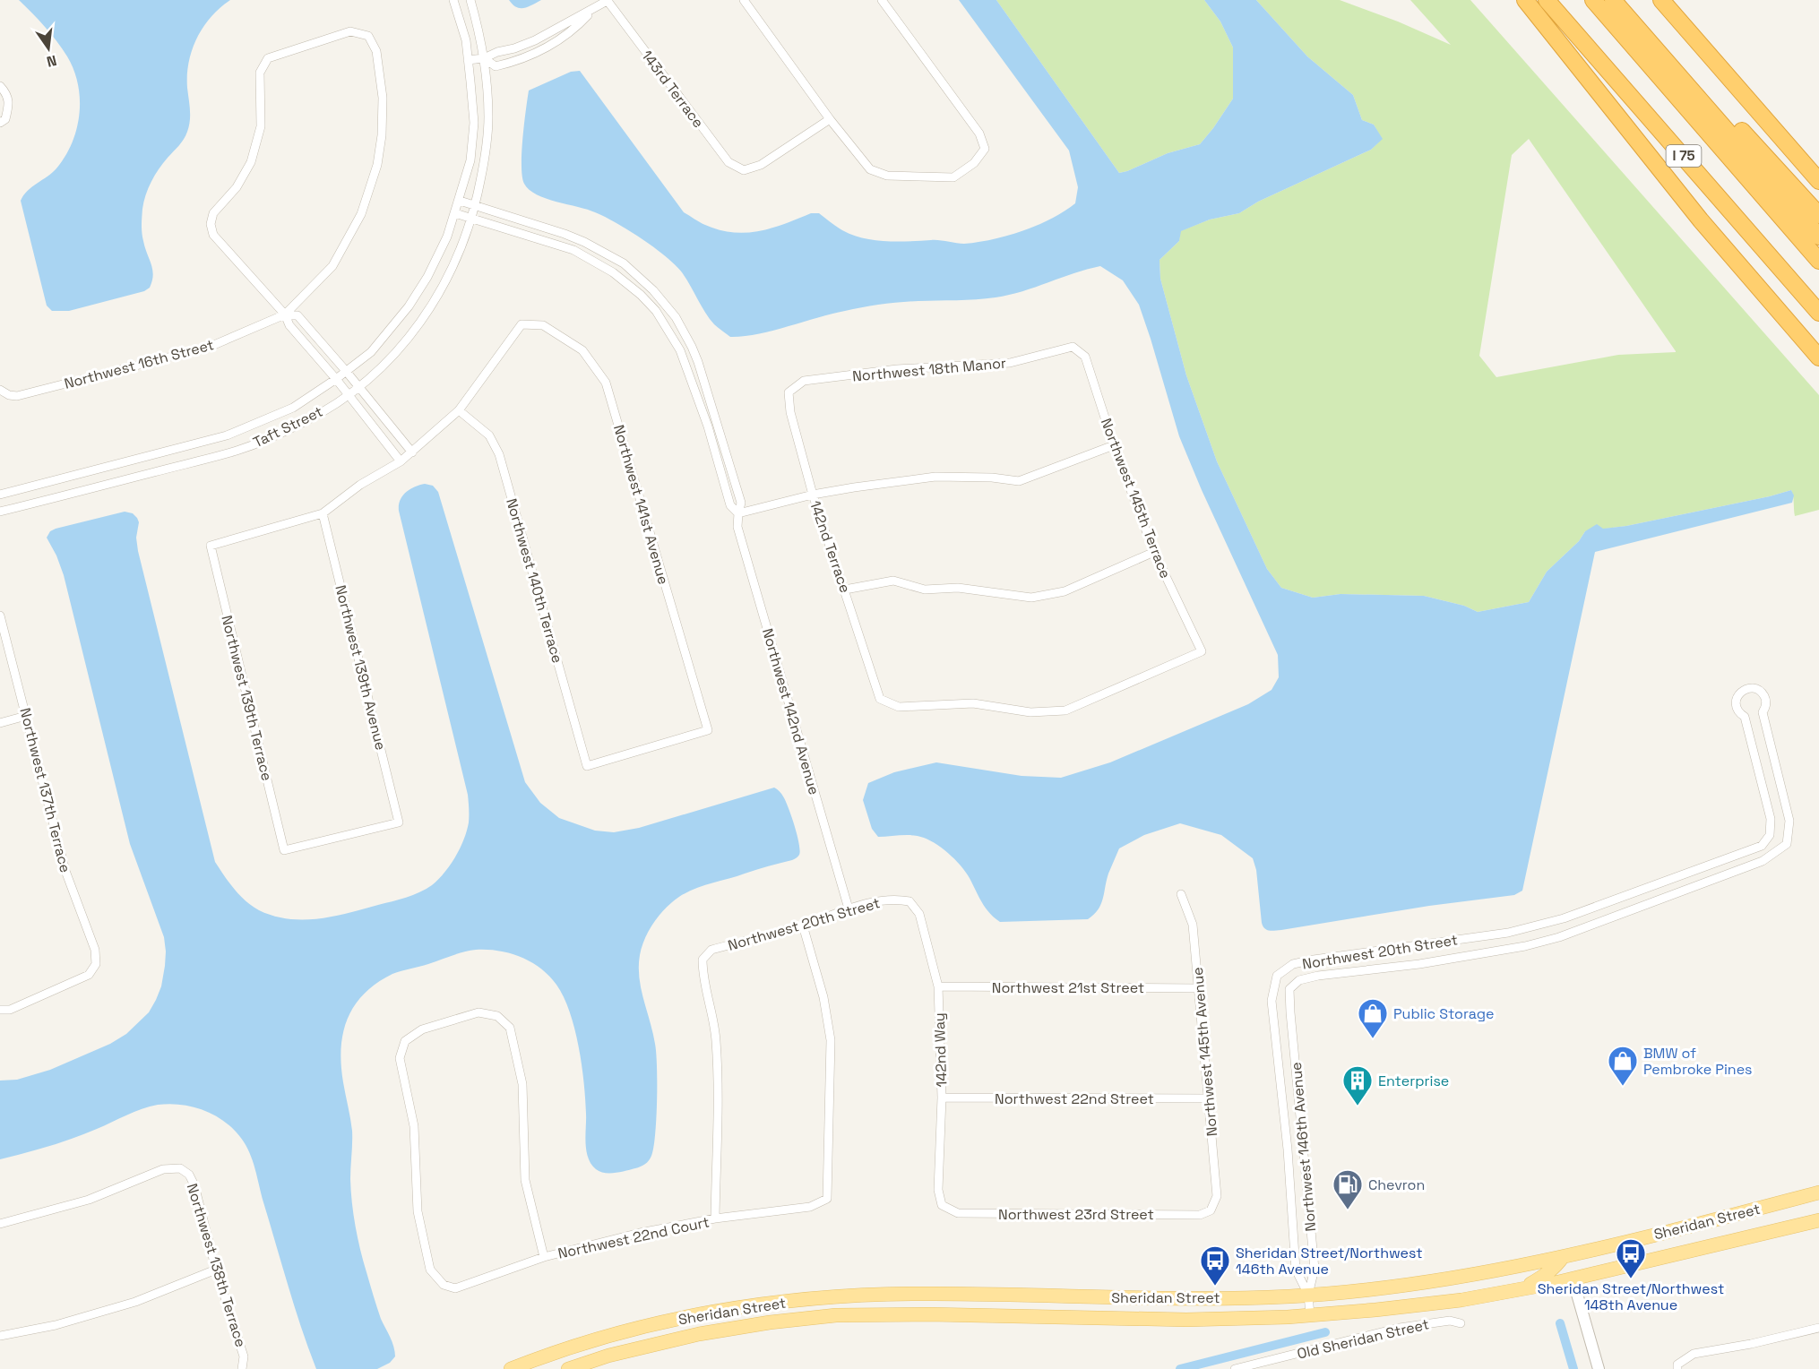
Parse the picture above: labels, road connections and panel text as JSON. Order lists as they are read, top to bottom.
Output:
{
  "streets": {
    "highway": ["I 75"],
    "main road": ["Sheridan Street"],
    "street": [
      "143rd Terrace",
      "Northwest 16th Street",
      "Northwest 18th Manor",
      "Taft Street",
      "Northwest 145th Terrace",
      "Northwest 141st Avenue",
      "142nd Terrace",
      "Northwest 140th Terrace",
      "Northwest 139th Avenue",
      "Northwest 139th Terrace",
      "Northwest 142nd Avenue",
      "Northwest 137th Terrace",
      "Northwest 20th Street",
      "Northwest 21st Street",
      "142nd Way",
      "Northwest 145th Avenue",
      "Northwest 22nd Street",
      "Northwest 146th Avenue",
      "Northwest 23rd Street",
      "Northwest 22nd Court",
      "Northwest 138th Terrace",
      "Old Sheridan Street"
    ]
  },
  "crossings": [
    ["Northwest 18th Manor", "Northwest 145th Terrace"],
    ["Northwest 18th Manor", "142nd Terrace"],
    ["Taft Street", "Northwest 142nd Avenue"],
    ["Northwest 145th Terrace", "142nd Terrace"],
    ["Northwest 141st Avenue", "Northwest 140th Terrace"],
    ["Northwest 139th Avenue", "Northwest 139th Terrace"],
    ["Northwest 142nd Avenue", "Northwest 20th Street"],
    ["Northwest 20th Street", "142nd Way"],
    ["Northwest 20th Street", "Northwest 146th Avenue"],
    ["Northwest 20th Street", "Sheridan Street"],
    ["Northwest 20th Street", "Northwest 22nd Court"],
    ["Northwest 21st Street", "142nd Way"],
    ["Northwest 21st Street", "Northwest 145th Avenue"],
    ["142nd Way", "Northwest 22nd Street"],
    ["142nd Way", "Northwest 23rd Street"],
    ["Northwest 145th Avenue", "Northwest 22nd Street"],
    ["Northwest 145th Avenue", "Northwest 23rd Street"],
    ["Northwest 146th Avenue", "Sheridan Street"]
  ],
  "places": {
    "shop": ["Public Storage", "BMW of Pembroke Pines"],
    "building": ["Enterprise"],
    "fuel station": ["Chevron"],
    "bus stop": ["Sheridan Street/Northwest 148th Avenue", "Sheridan Street/Northwest 146th Avenue"]
  },
  "north": "bottom"
}
